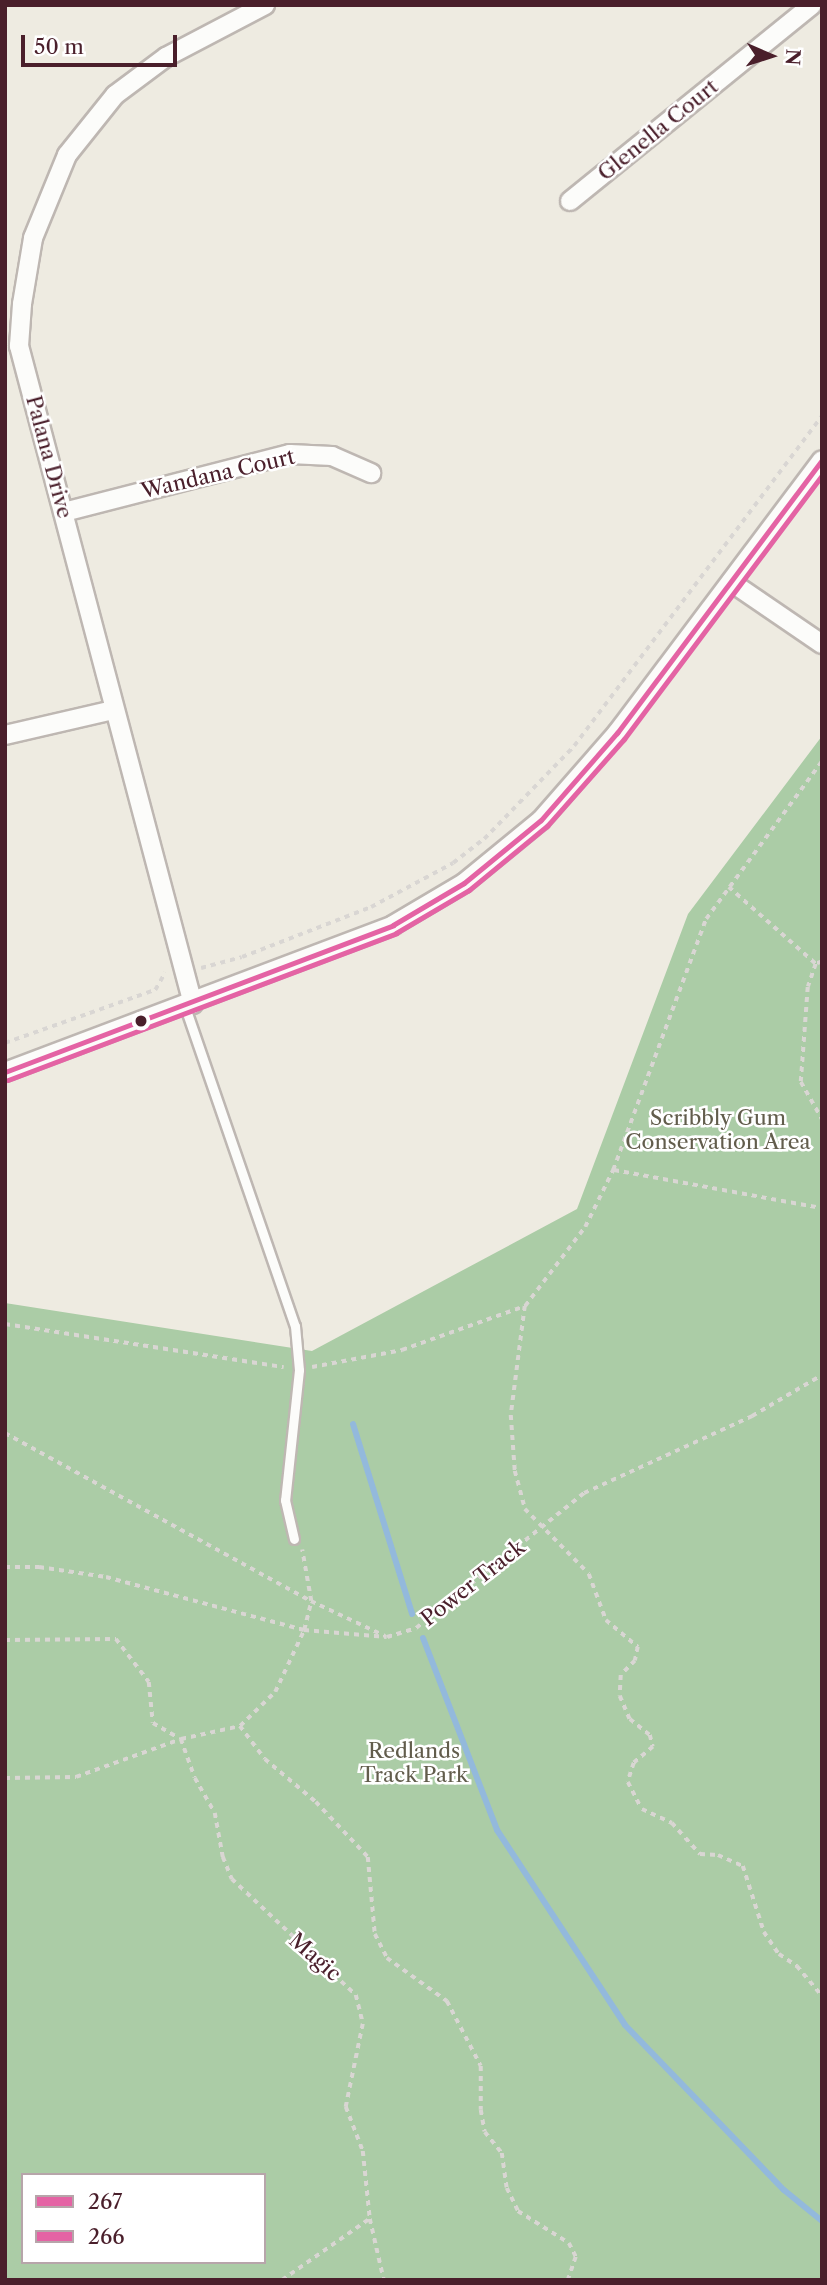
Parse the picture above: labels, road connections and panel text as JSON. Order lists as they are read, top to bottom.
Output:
{
  "streets": {
    "street": ["Glenella Court", "Palana Drive", "Wandana Court"],
    "path": ["Power Track", "Magic"]
  },
  "crossings": [
    ["Palana Drive", "Wandana Court"]
  ],
  "parks": ["Scribbly Gum Conservation Area", "Redlands Track Park"],
  "lines": ["transit line 267", "transit line 266"],
  "legend": ["267", "266"],
  "scale_bar": "50 m",
  "north": "right"
}
